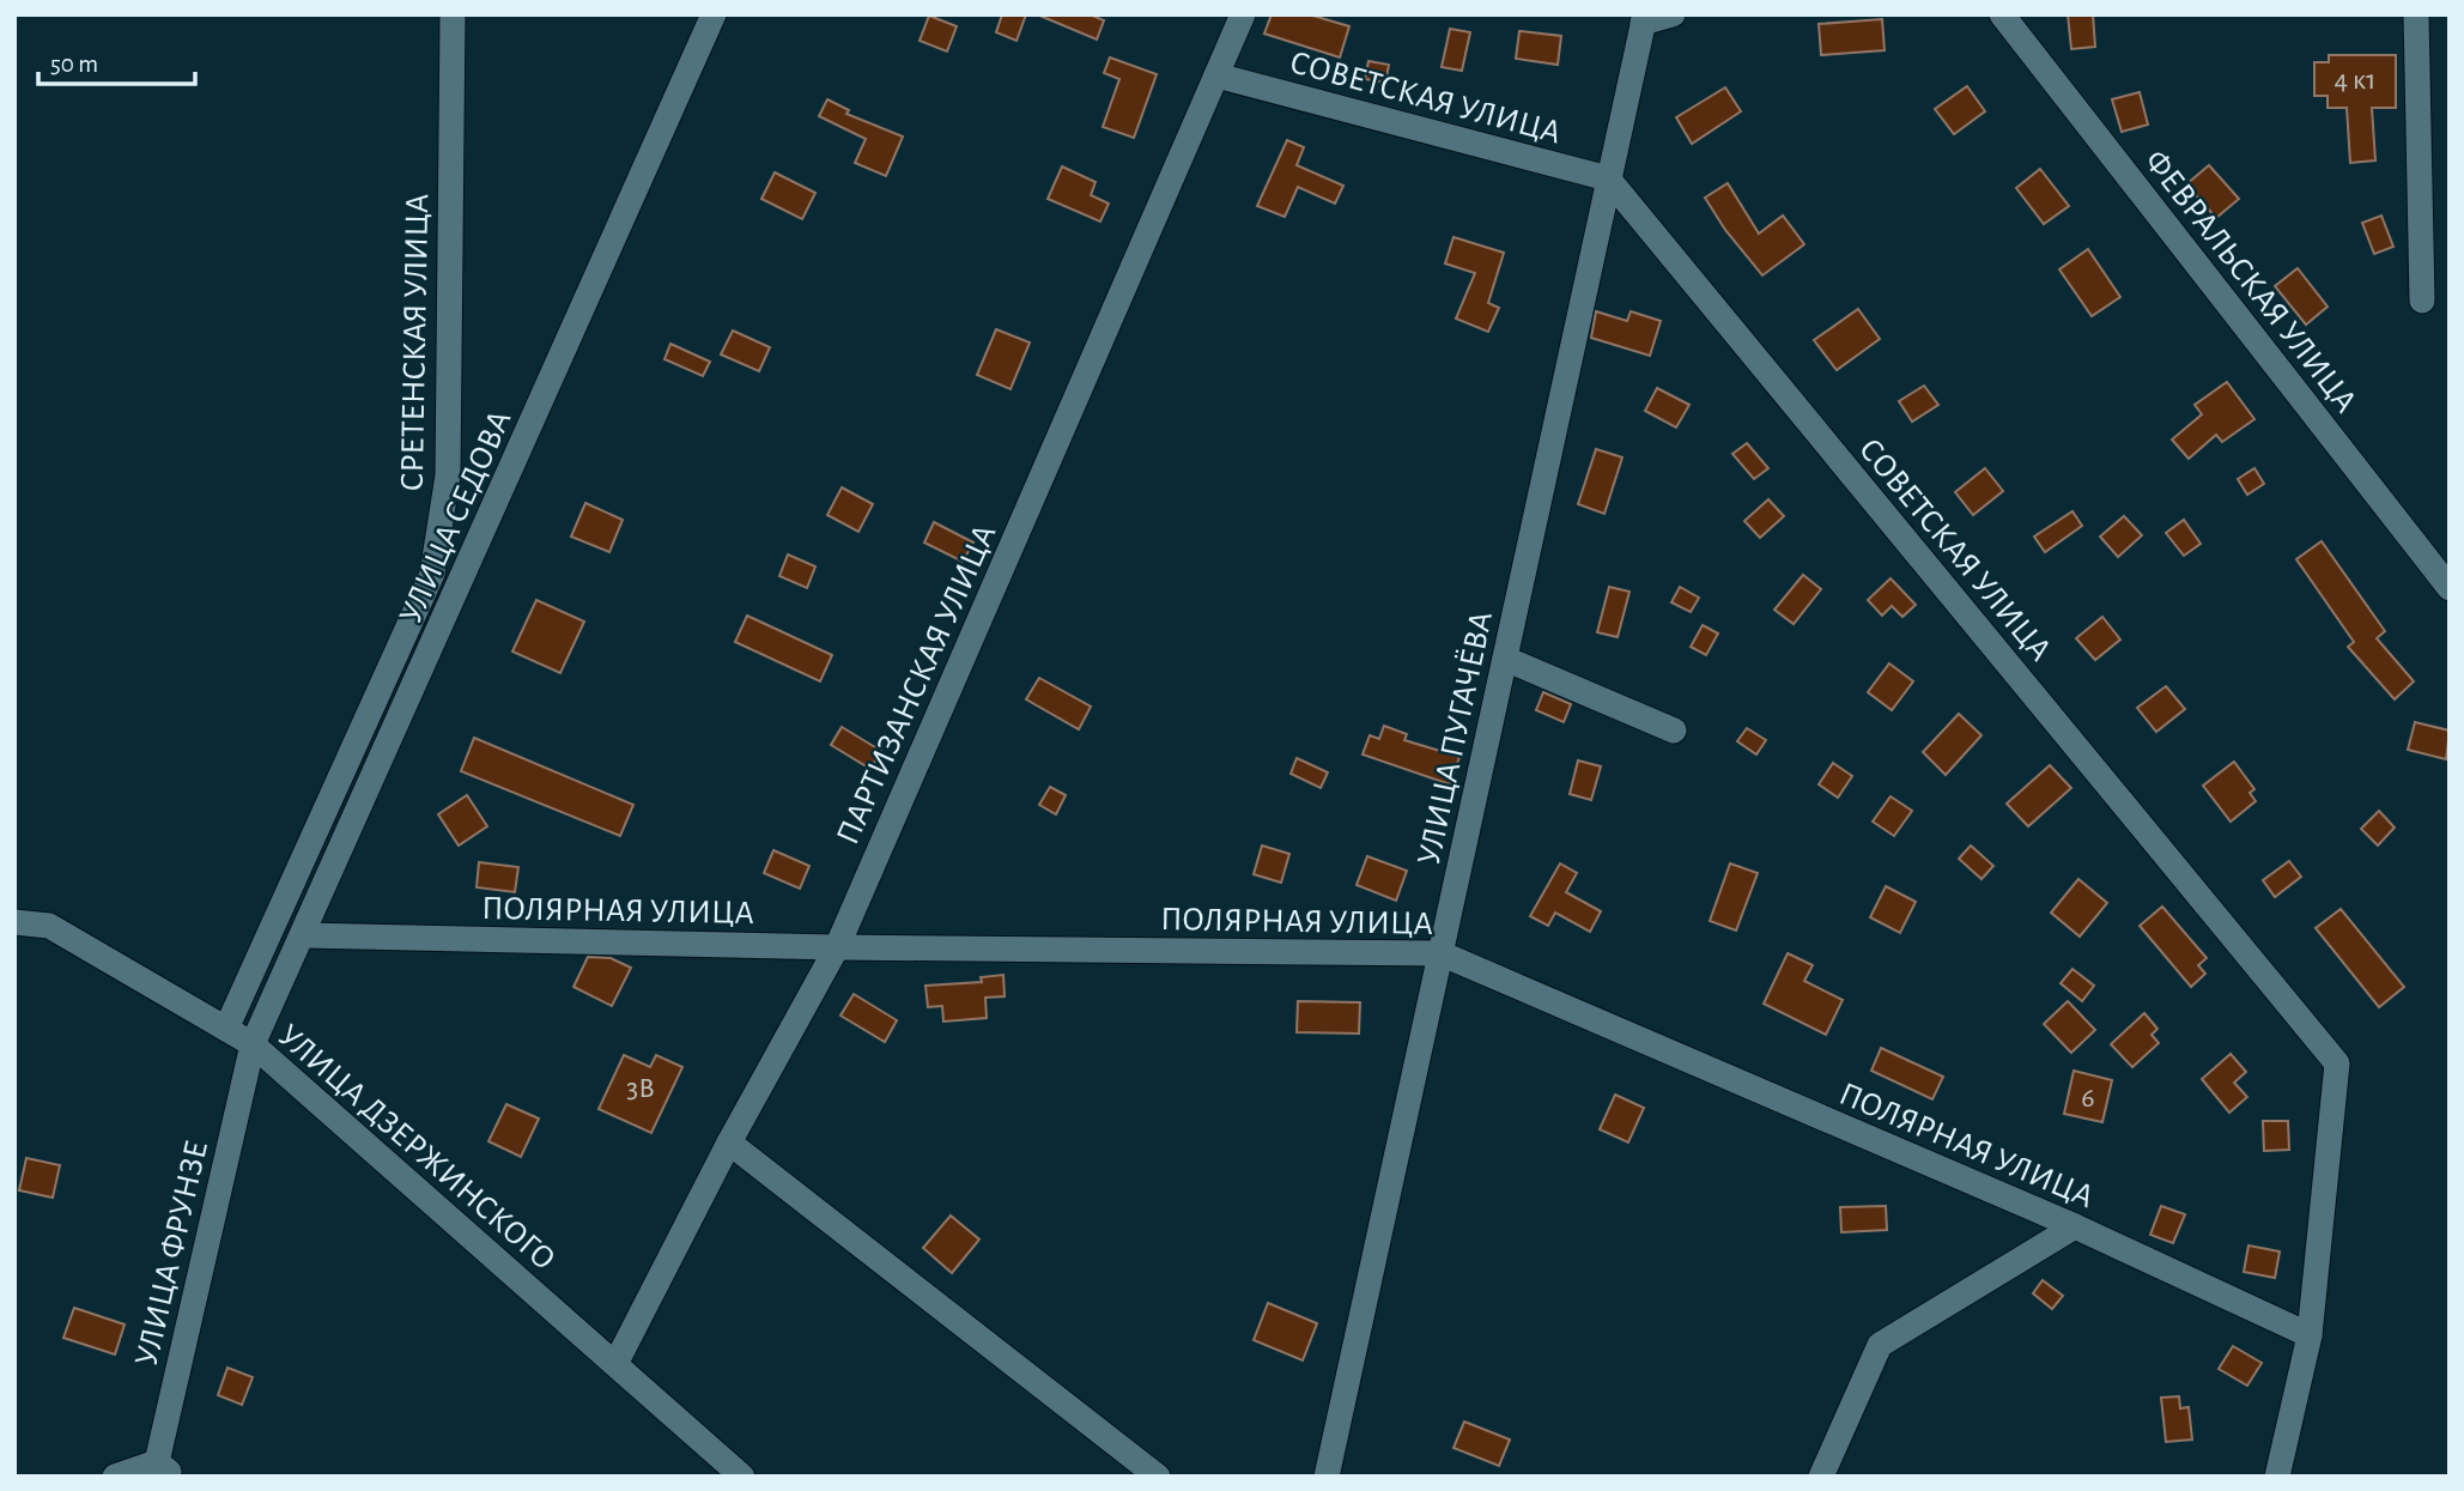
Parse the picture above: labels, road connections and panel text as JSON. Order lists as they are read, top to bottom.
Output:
{
  "streets": {
    "street": [
      "СОВЕТСКАЯ УЛИЦА",
      "ФЕВРАЛЬСКАЯ УЛИЦА",
      "СРЕТЕНСКАЯ УЛИЦА",
      "УЛИЦА СЕДОВА",
      "ПАРТИЗАНСКАЯ УЛИЦА",
      "УЛИЦА ПУГАЧЁВА",
      "ПОЛЯРНАЯ УЛИЦА",
      "УЛИЦА ДЗЕРЖИНСКОГО",
      "УЛИЦА ФРУНЗЕ"
    ]
  },
  "crossings": [
    ["СОВЕТСКАЯ УЛИЦА", "ПАРТИЗАНСКАЯ УЛИЦА"],
    ["СОВЕТСКАЯ УЛИЦА", "УЛИЦА ПУГАЧЁВА"],
    ["СОВЕТСКАЯ УЛИЦА", "ПОЛЯРНАЯ УЛИЦА"],
    ["СРЕТЕНСКАЯ УЛИЦА", "УЛИЦА ДЗЕРЖИНСКОГО"],
    ["УЛИЦА СЕДОВА", "ПОЛЯРНАЯ УЛИЦА"],
    ["УЛИЦА СЕДОВА", "УЛИЦА ДЗЕРЖИНСКОГО"],
    ["УЛИЦА СЕДОВА", "УЛИЦА ФРУНЗЕ"],
    ["ПАРТИЗАНСКАЯ УЛИЦА", "ПОЛЯРНАЯ УЛИЦА"],
    ["ПАРТИЗАНСКАЯ УЛИЦА", "УЛИЦА ДЗЕРЖИНСКОГО"],
    ["УЛИЦА ПУГАЧЁВА", "ПОЛЯРНАЯ УЛИЦА"],
    ["УЛИЦА ДЗЕРЖИНСКОГО", "УЛИЦА ФРУНЗЕ"]
  ],
  "house_numbers": ["4 к1", "3В", "6"],
  "scale_bar": "50 m"
}
